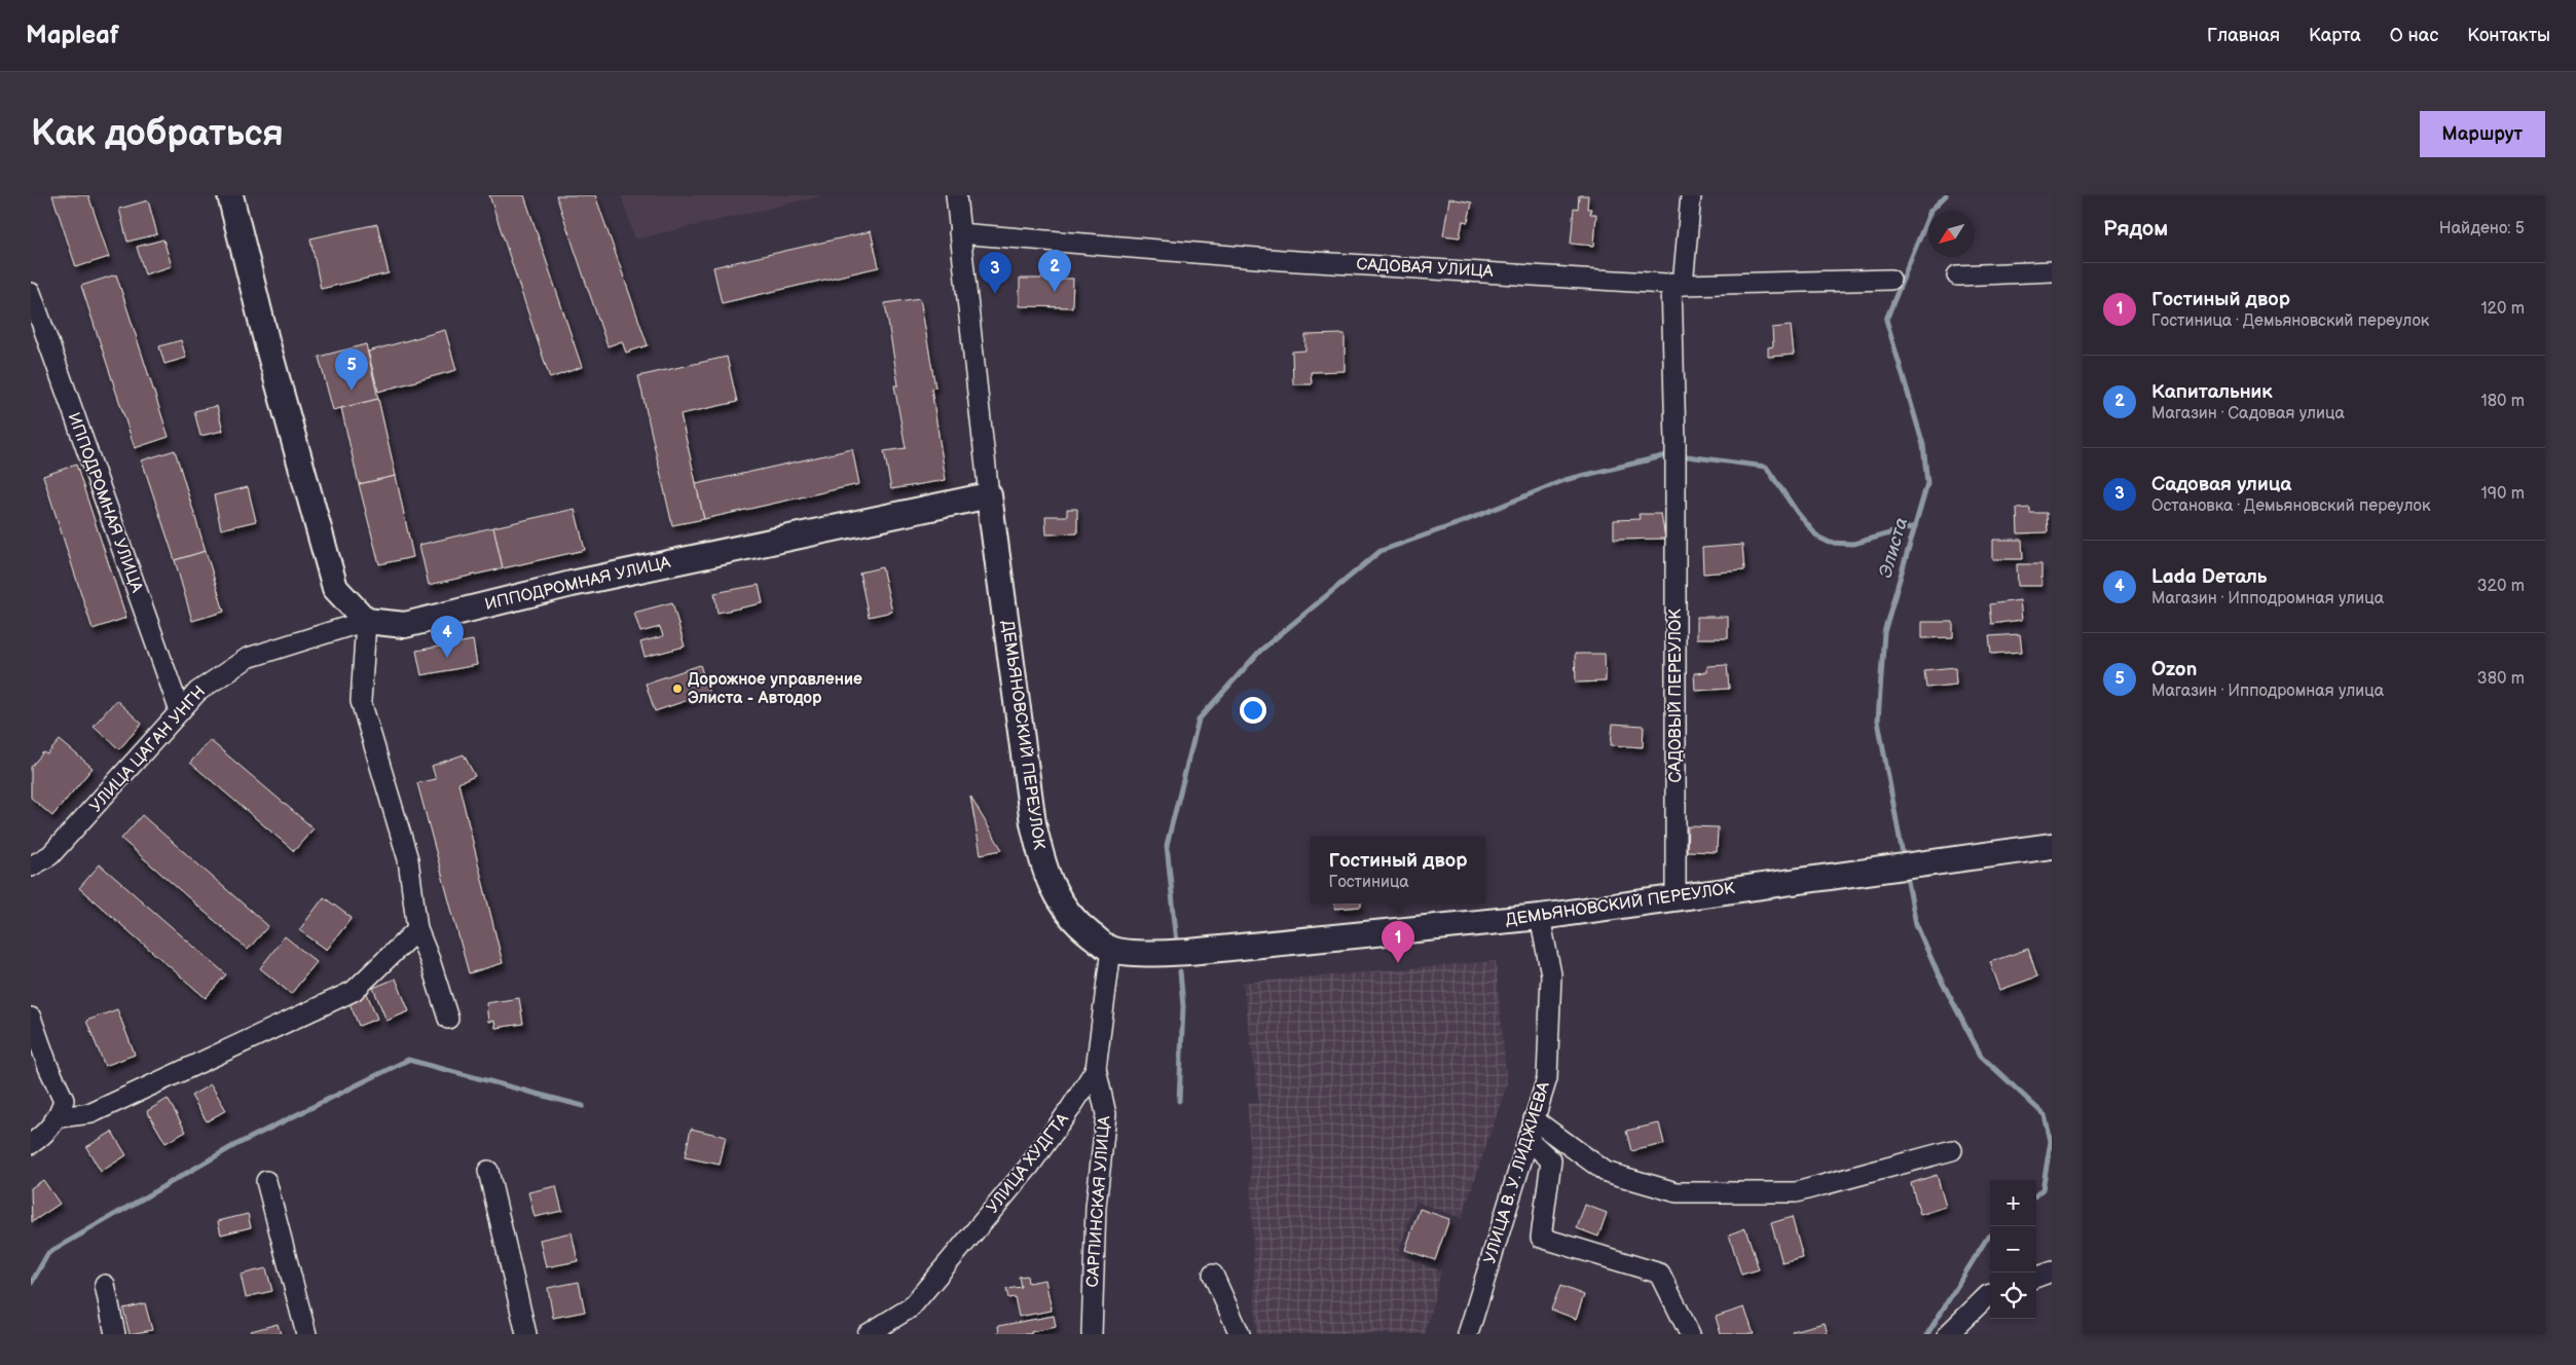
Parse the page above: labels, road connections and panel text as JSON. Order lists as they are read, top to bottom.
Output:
{
  "streets": {
    "main road": ["ИППОДРОМНАЯ УЛИЦА", "ДЕМЬЯНОВСКИЙ ПЕРЕУЛОК"],
    "street": [
      "САДОВАЯ УЛИЦА",
      "САДОВЫЙ ПЕРЕУЛОК",
      "УЛИЦА ЦАГАН УНГН",
      "УЛИЦА ХУДГТА",
      "УЛИЦА В. У. ЛИДЖИЕВА",
      "САРПИНСКАЯ УЛИЦА"
    ]
  },
  "crossings": [
    ["САДОВАЯ УЛИЦА", "САДОВЫЙ ПЕРЕУЛОК"],
    ["САДОВАЯ УЛИЦА", "ДЕМЬЯНОВСКИЙ ПЕРЕУЛОК"],
    ["ИППОДРОМНАЯ УЛИЦА", "ДЕМЬЯНОВСКИЙ ПЕРЕУЛОК"],
    ["ИППОДРОМНАЯ УЛИЦА", "УЛИЦА ЦАГАН УНГН"],
    ["САДОВЫЙ ПЕРЕУЛОК", "ДЕМЬЯНОВСКИЙ ПЕРЕУЛОК"],
    ["ДЕМЬЯНОВСКИЙ ПЕРЕУЛОК", "УЛИЦА ХУДГТА"],
    ["ДЕМЬЯНОВСКИЙ ПЕРЕУЛОК", "УЛИЦА В. У. ЛИДЖИЕВА"],
    ["УЛИЦА ХУДГТА", "САРПИНСКАЯ УЛИЦА"]
  ],
  "water": ["Элиста"],
  "places": ["Дорожное управление Элиста - Автодор"],
  "north": "bottom left",
  "page": {
    "header": "Mapleaf",
    "nav": [
      "Главная",
      "Карта",
      "О нас",
      "Контакты"
    ],
    "buttons": "Маршрут",
    "title": "Как добраться",
    "heading": ["Рядом", "Найдено: 5"],
    "pins": [
      "2",
      "3",
      "5",
      "4",
      "1"
    ],
    "list": [
      {
        "mark": "1",
        "name": "Гостиный двор",
        "note": "Гостиница · Демьяновский переулок",
        "value": "120 m"
      },
      {
        "mark": "2",
        "name": "Капитальник",
        "note": "Магазин · Садовая улица",
        "value": "180 m"
      },
      {
        "mark": "3",
        "name": "Садовая улица",
        "note": "Остановка · Демьяновский переулок",
        "value": "190 m"
      },
      {
        "mark": "4",
        "name": "Lada Dеталь",
        "note": "Магазин · Ипподромная улица",
        "value": "320 m"
      },
      {
        "mark": "5",
        "name": "Ozon",
        "note": "Магазин · Ипподромная улица",
        "value": "380 m"
      }
    ],
    "popup": ["Гостиный двор", "Гостиница"],
    "map_buttons": ["+", "−"]
  }
}
